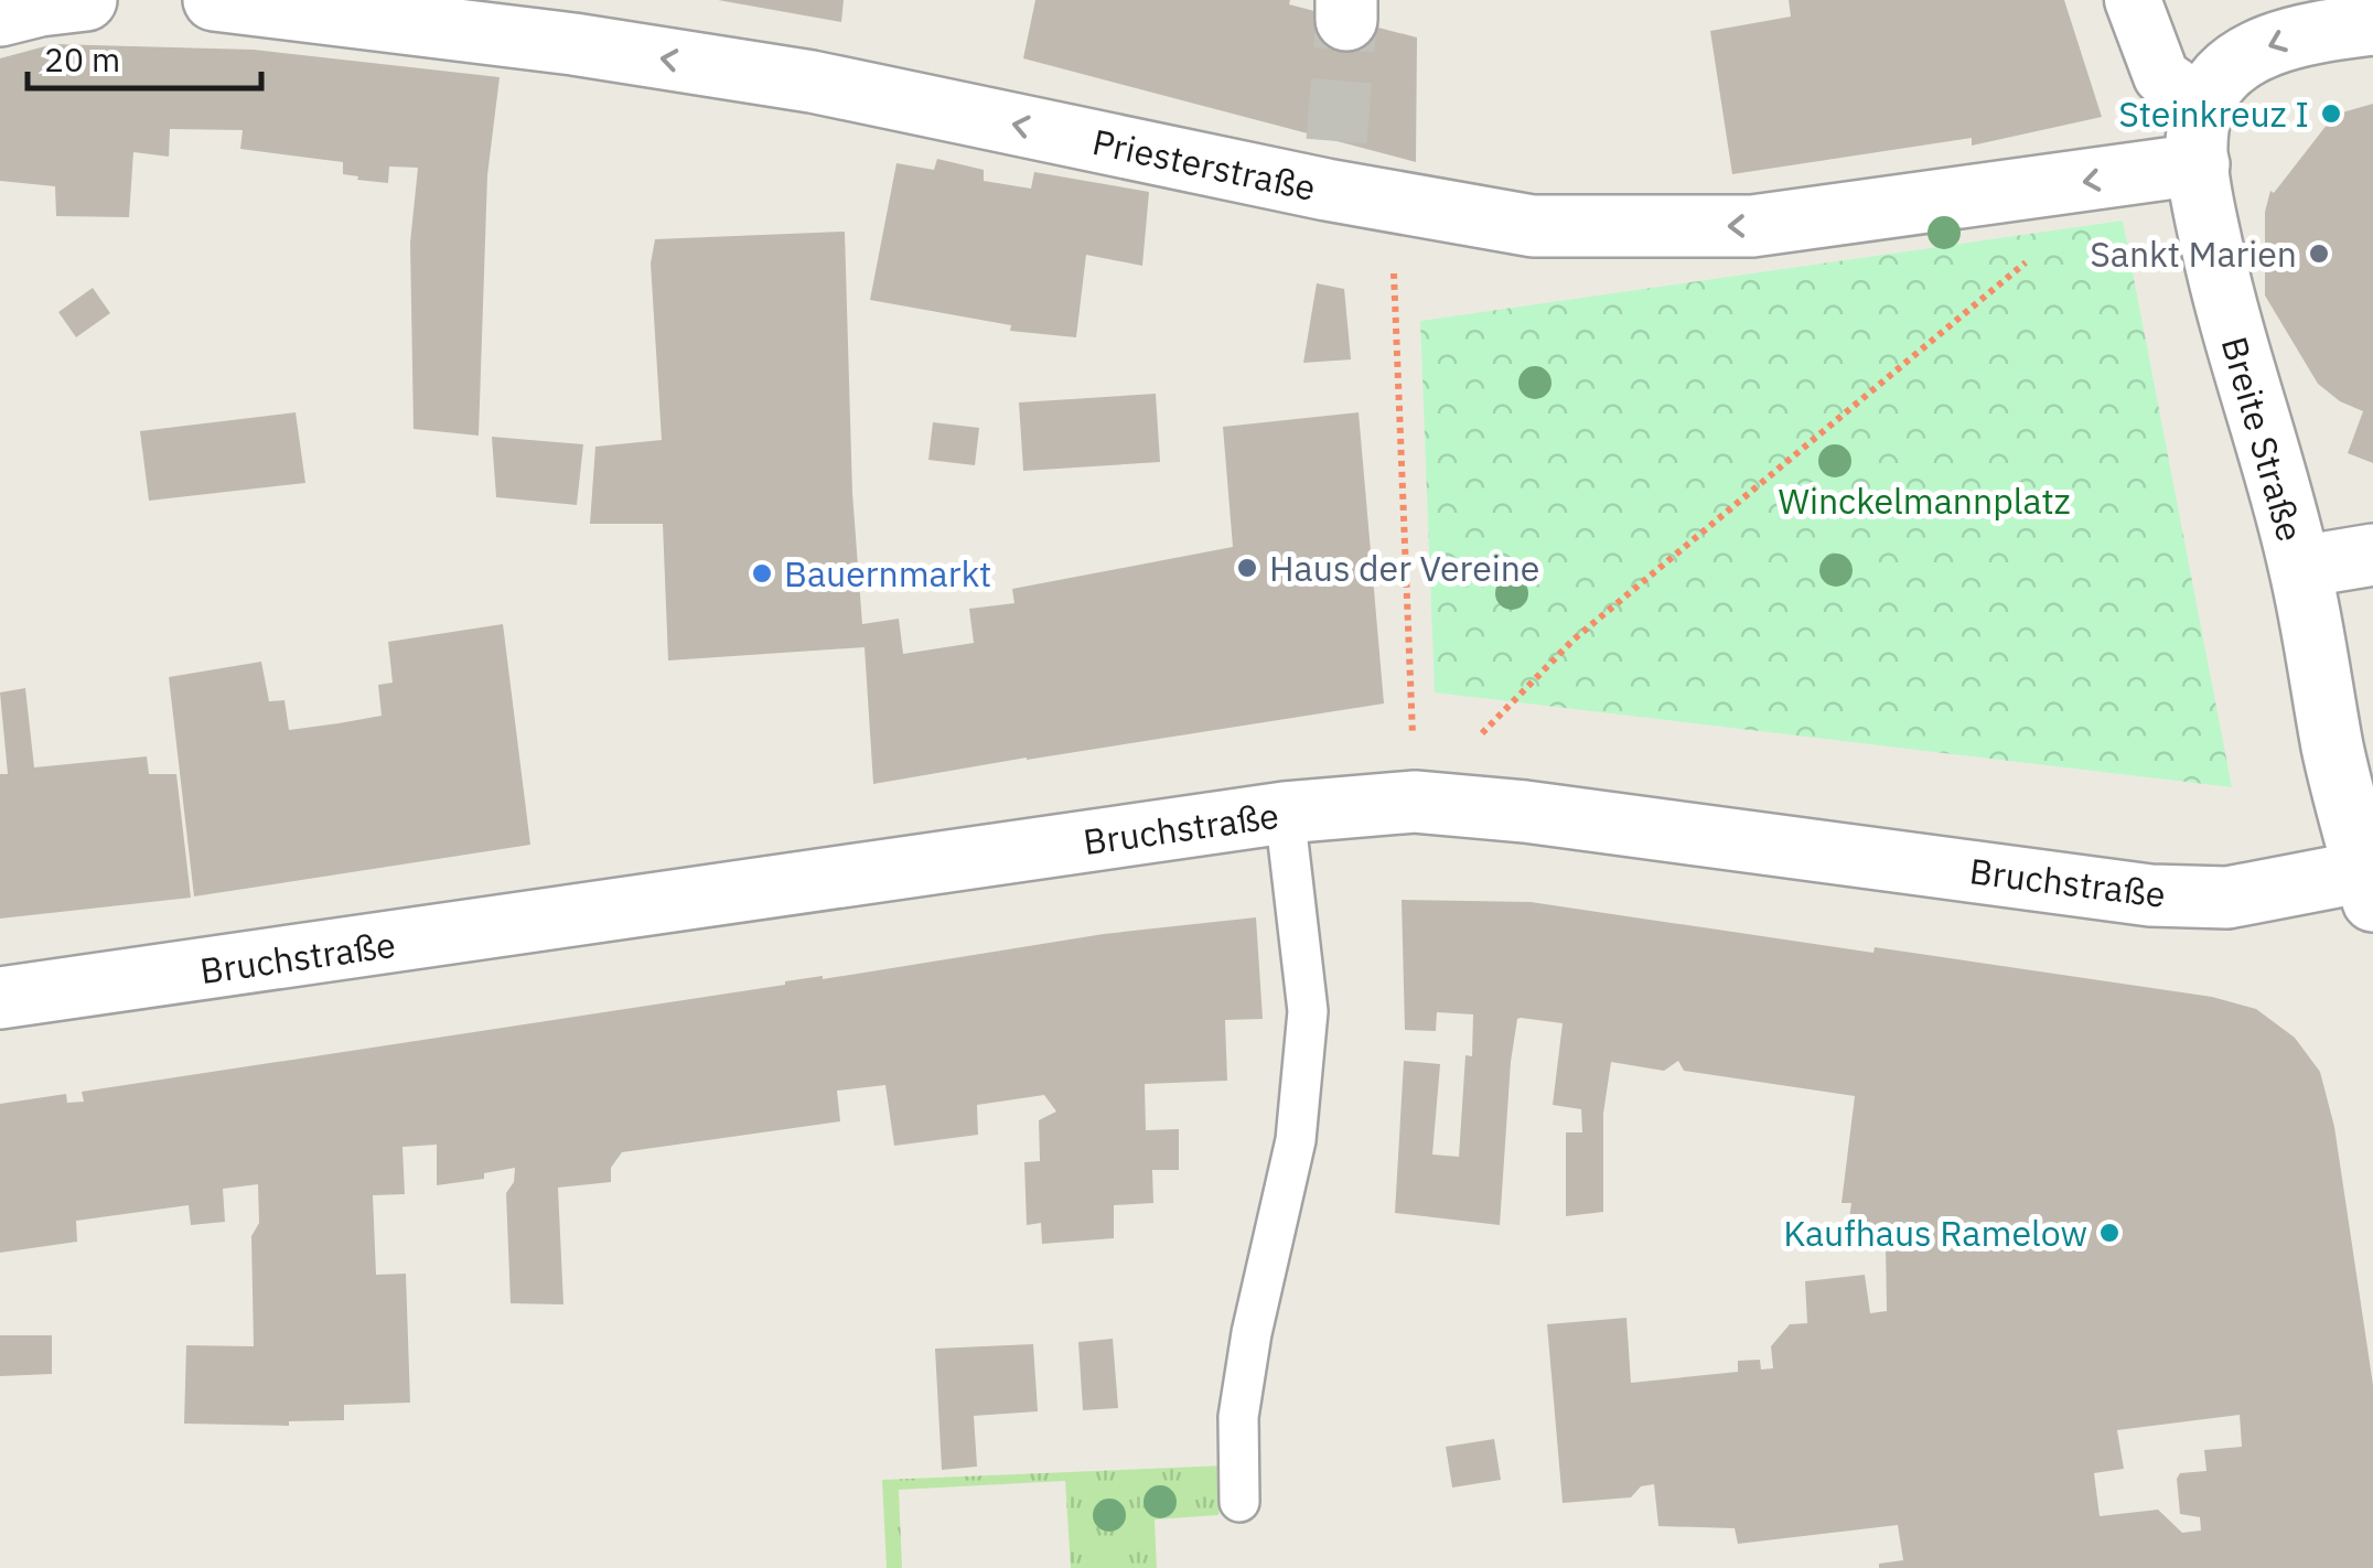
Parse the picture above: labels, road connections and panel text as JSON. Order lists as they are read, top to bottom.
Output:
{
  "streets": {
    "street": ["Priesterstraße", "Breite Straße", "Bruchstraße"]
  },
  "crossings": [
    ["Priesterstraße", "Breite Straße"],
    ["Breite Straße", "Bruchstraße"]
  ],
  "one_way": ["Priesterstraße"],
  "parks": ["Winckelmannplatz"],
  "places": [
    "Steinkreuz I",
    "Sankt Marien",
    "Haus der Vereine",
    "Bauernmarkt",
    "Kaufhaus Ramelow"
  ],
  "scale_bar": "20 m"
}
